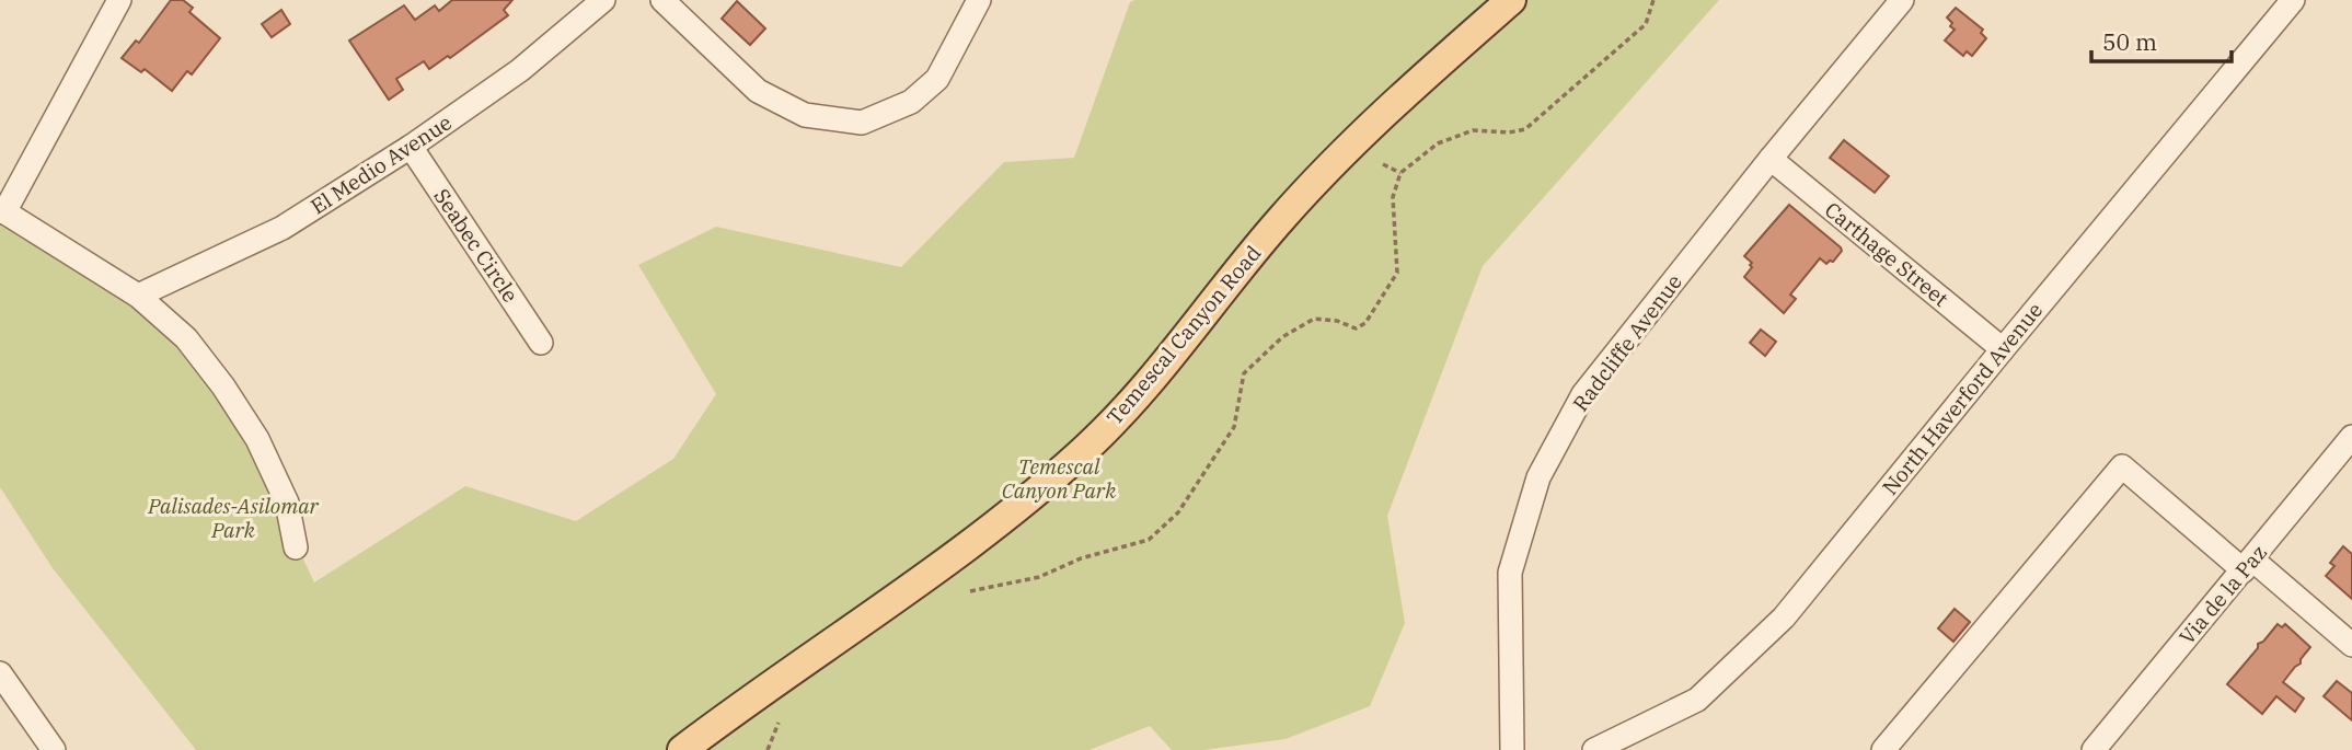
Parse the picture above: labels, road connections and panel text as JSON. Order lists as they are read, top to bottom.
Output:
{
  "streets": {
    "main road": ["Temescal Canyon Road"],
    "street": [
      "El Medio Avenue",
      "Seabec Circle",
      "Carthage Street",
      "Radcliffe Avenue",
      "North Haverford Avenue",
      "Via de la Paz"
    ]
  },
  "crossings": [
    ["El Medio Avenue", "Seabec Circle"],
    ["Carthage Street", "Radcliffe Avenue"],
    ["Carthage Street", "North Haverford Avenue"]
  ],
  "parks": ["Temescal Canyon Park", "Palisades-Asilomar Park"],
  "scale_bar": "50 m"
}
